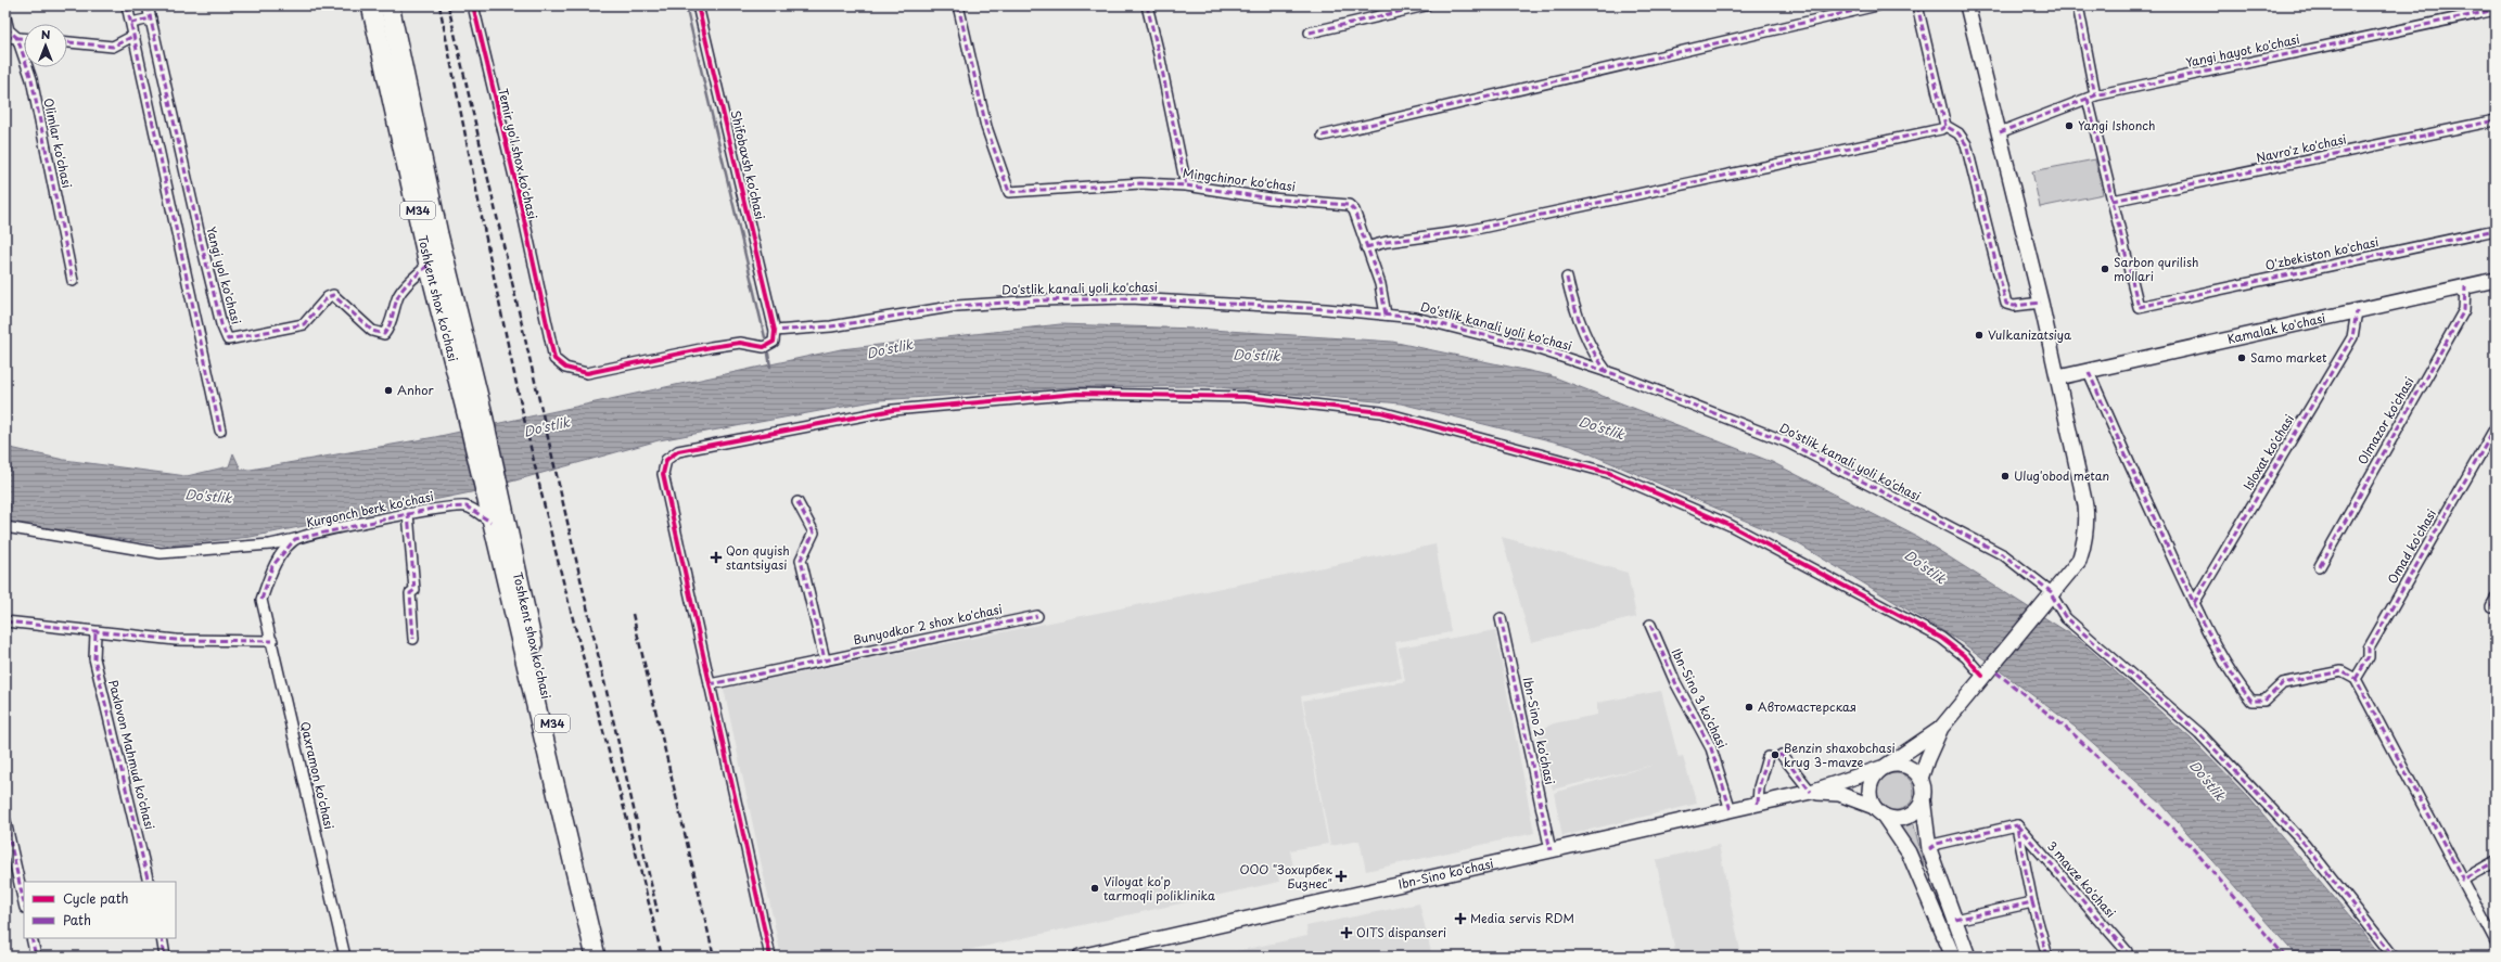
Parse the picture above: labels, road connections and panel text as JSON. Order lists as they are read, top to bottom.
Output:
{
  "streets": {
    "highway": ["M34", "Toshkent shox ko'chasi"],
    "main road": ["Kamalak ko'chasi", "Ibn-Sino ko'chasi"],
    "street": [
      "Yangi hayot ko'chasi",
      "Olimlar ko'chasi",
      "Navro'z ko'chasi",
      "Temir yo'l shox ko'chasi",
      "Shifobaxsh ko'chasi",
      "Mingchinor ko'chasi",
      "O'zbekiston ko'chasi",
      "Yangi yol ko'chasi",
      "Do'stlik kanali yoli ko'chasi",
      "Olmazor ko'chasi",
      "Isloxat ko'chasi",
      "Kurgonch berk ko'chasi",
      "Omad ko'chasi",
      "Bunyodkor 2 shox ko'chasi",
      "Ibn-Sino 3 ko'chasi",
      "Ibn-Sino 2 ko'chasi",
      "Paxlovon Mahmud ko'chasi",
      "Qaxramon ko'chasi",
      "3 mavze ko'chasi"
    ]
  },
  "crossings": [
    ["Navro'z ko'chasi", "O'zbekiston ko'chasi"],
    ["Temir yo'l shox ko'chasi", "Shifobaxsh ko'chasi"],
    ["Temir yo'l shox ko'chasi", "Do'stlik kanali yoli ko'chasi"],
    ["Shifobaxsh ko'chasi", "Do'stlik kanali yoli ko'chasi"],
    ["Mingchinor ko'chasi", "Do'stlik kanali yoli ko'chasi"],
    ["Yangi yol ko'chasi", "Toshkent shox ko'chasi"],
    ["Toshkent shox ko'chasi", "Kurgonch berk ko'chasi"],
    ["Kamalak ko'chasi", "Olmazor ko'chasi"],
    ["Kamalak ko'chasi", "Isloxat ko'chasi"],
    ["Kurgonch berk ko'chasi", "Qaxramon ko'chasi"],
    ["Ibn-Sino 3 ko'chasi", "Ibn-Sino ko'chasi"],
    ["Ibn-Sino 2 ko'chasi", "Ibn-Sino ko'chasi"]
  ],
  "water": ["Do'stlik"],
  "places": {
    "other": [
      "Yangi Ishonch",
      "Sarbon qurilish mollari",
      "Vulkanizatsiya",
      "Samo market",
      "Anhor",
      "Ulug'obod metan",
      "Автомастерская",
      "Benzin shaxobchasi krug 3-mavze",
      "Viloyat ko'p tarmoqli poliklinika"
    ],
    "health": [
      "Qon quyish stantsiyasi",
      "ООО \"Зохирбек Бизнес\"",
      "Media servis RDM",
      "OITS dispanseri"
    ]
  },
  "legend": ["Cycle path", "Path"],
  "north": "top"
}
